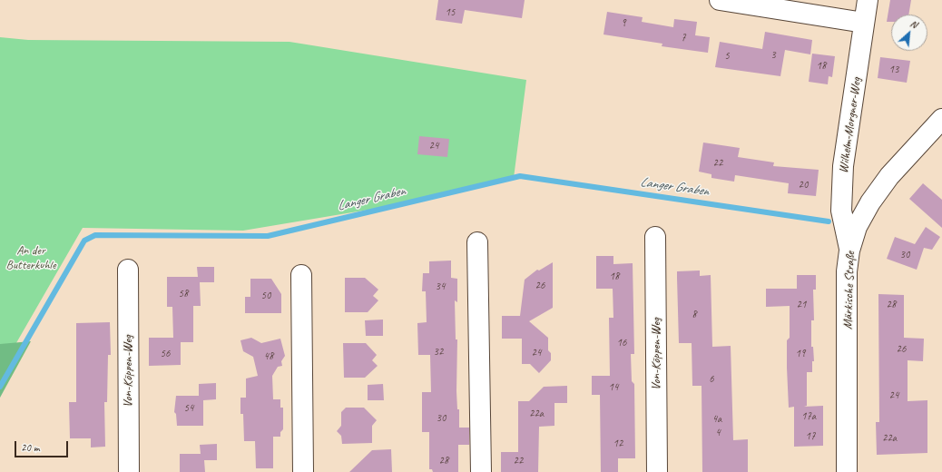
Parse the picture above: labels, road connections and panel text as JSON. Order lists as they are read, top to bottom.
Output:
{
  "streets": {
    "street": ["Wilhelm-Morgner-Weg", "Märkische Straße", "Von-Köppen-Weg"]
  },
  "crossings": [
    ["Wilhelm-Morgner-Weg", "Märkische Straße"]
  ],
  "water": ["Langer Graben"],
  "parks": ["An der Butterkuhle"],
  "house_numbers": [
    "15",
    "9",
    "7",
    "3",
    "5",
    "18",
    "13",
    "24",
    "22",
    "20",
    "30",
    "18",
    "26",
    "34",
    "58",
    "50",
    "21",
    "28",
    "8",
    "16",
    "26",
    "32",
    "24",
    "56",
    "19",
    "48",
    "6",
    "14",
    "24",
    "54",
    "22a",
    "17a",
    "30",
    "4a",
    "4",
    "17",
    "22a",
    "12",
    "28",
    "22"
  ],
  "scale_bar": "20 m",
  "north": "top right"
}
